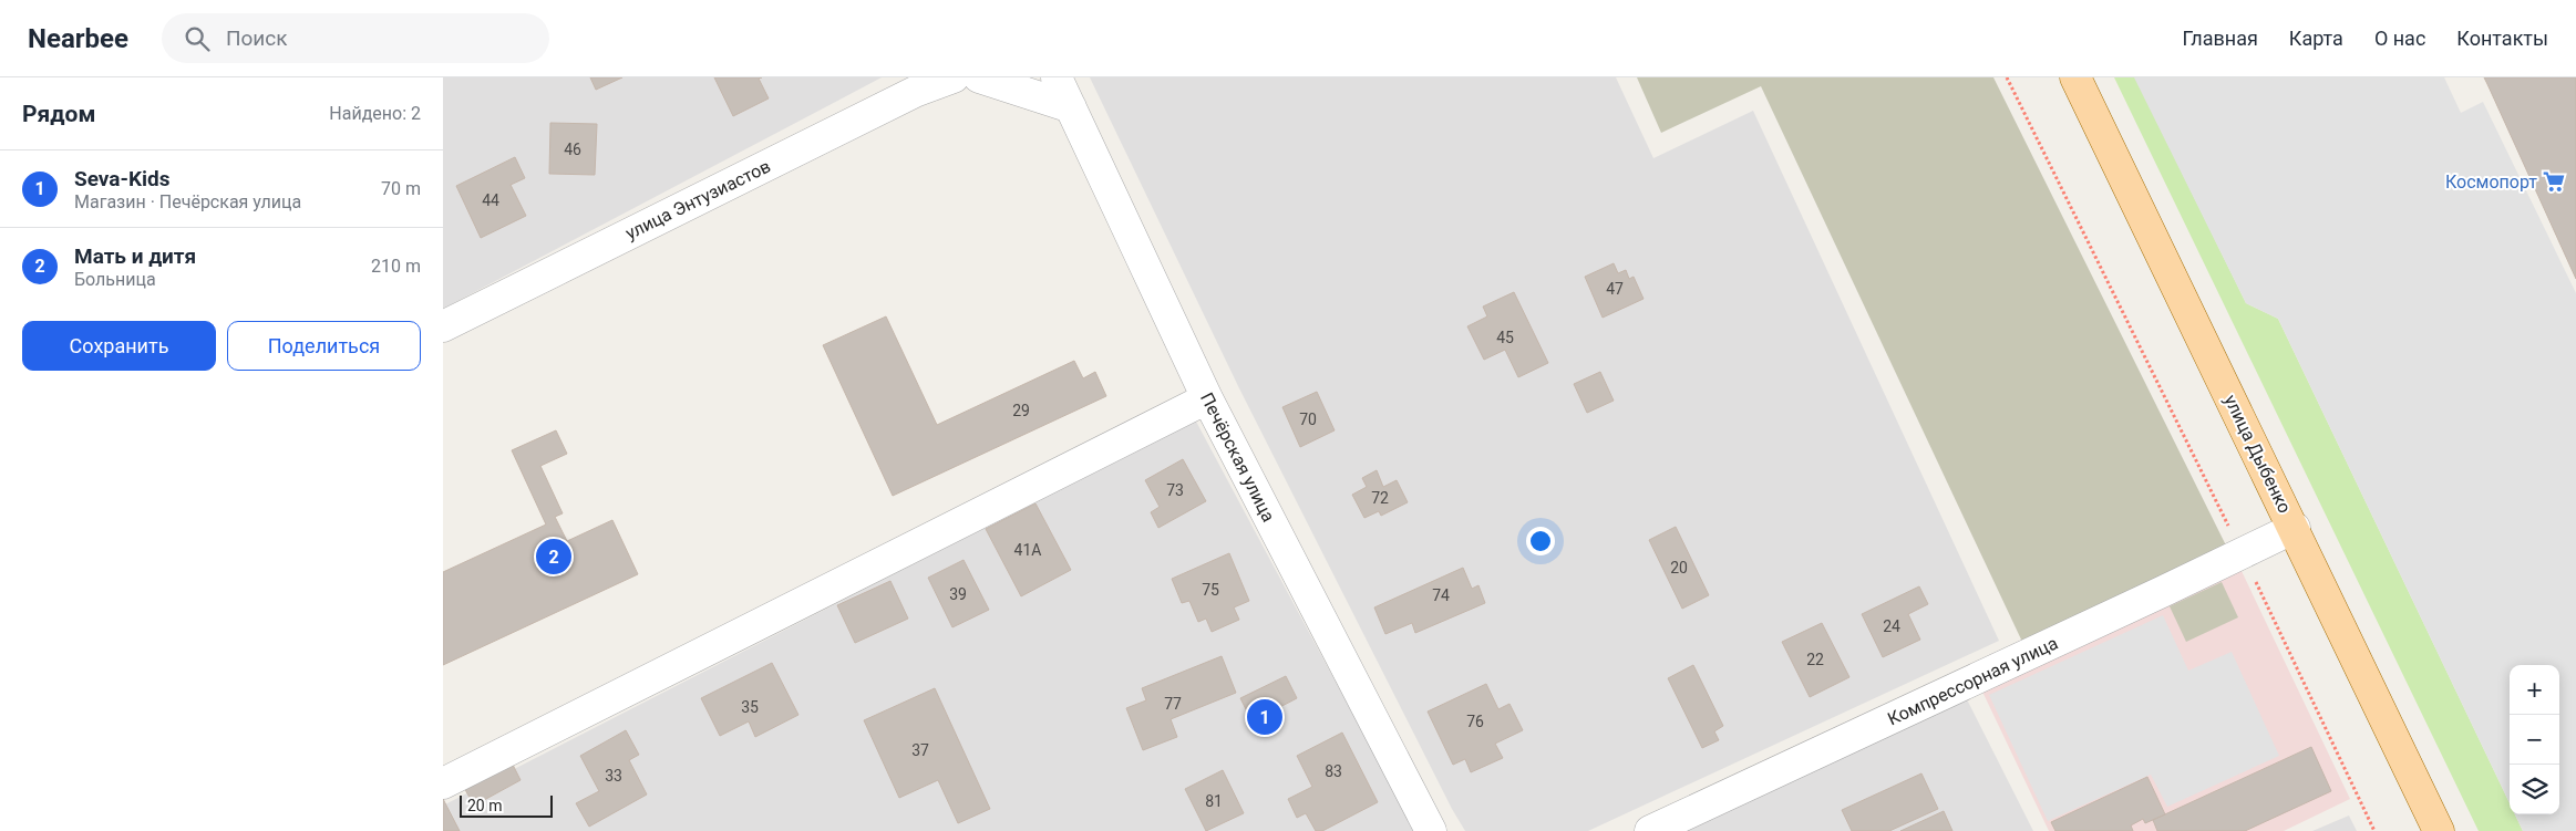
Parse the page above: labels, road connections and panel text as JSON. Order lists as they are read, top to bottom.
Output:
{
  "streets": {
    "main road": ["улица Дыбенко"],
    "street": ["улица Энтузиастов", "Печёрская улица", "Компрессорная улица"]
  },
  "crossings": [
    ["улица Дыбенко", "Компрессорная улица"]
  ],
  "places": {
    "supermarket": ["Космопорт"]
  },
  "house_numbers": [
    "46",
    "44",
    "47",
    "45",
    "29",
    "70",
    "73",
    "72",
    "41А",
    "20",
    "75",
    "39",
    "74",
    "24",
    "22",
    "77",
    "35",
    "76",
    "37",
    "83",
    "33",
    "81"
  ],
  "scale_bar": "20 m",
  "page": {
    "header": "Nearbee",
    "search": "Поиск",
    "nav": [
      "Главная",
      "Карта",
      "О нас",
      "Контакты"
    ],
    "heading": ["Рядом", "Найдено: 2"],
    "list": [
      {
        "mark": "1",
        "name": "Seva-Kids",
        "note": "Магазин · Печёрская улица",
        "value": "70 m"
      },
      {
        "mark": "2",
        "name": "Мать и дитя",
        "note": "Больница",
        "value": "210 m"
      }
    ],
    "buttons": ["Сохранить", "Поделиться"],
    "pins": ["2", "1"],
    "map_buttons": ["+", "−"],
    "scale": "20 m"
  }
}
